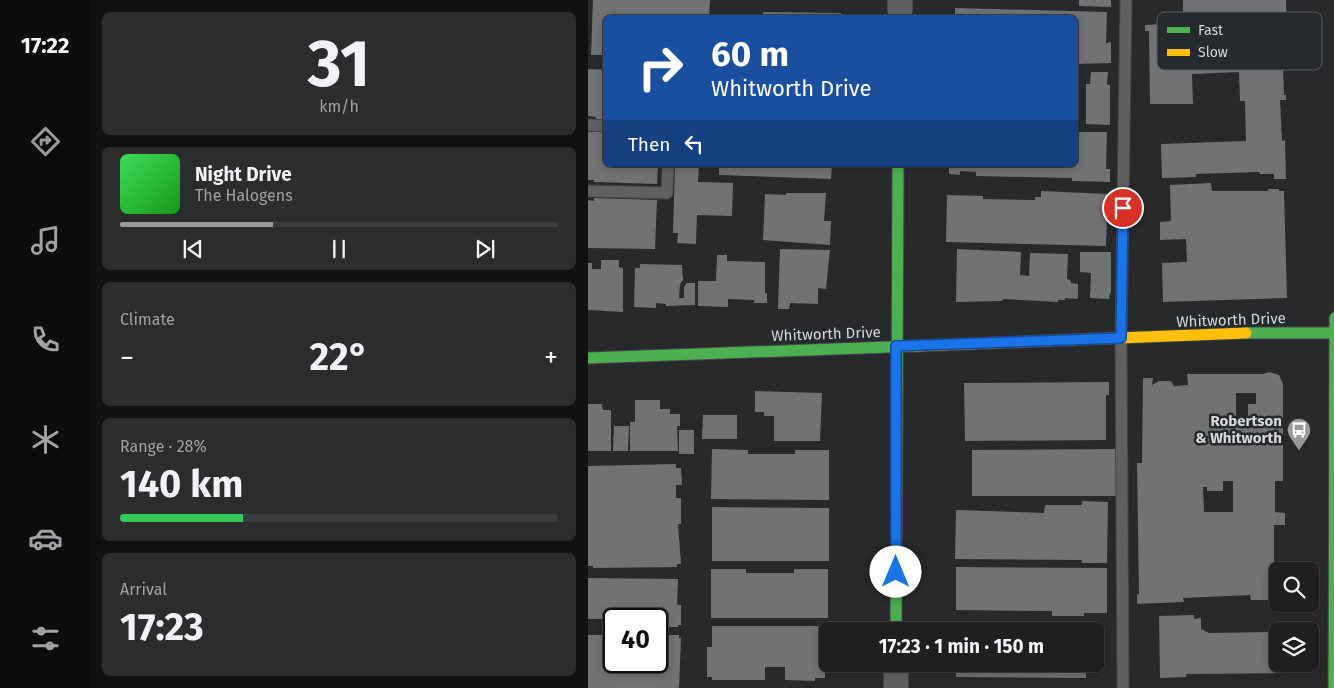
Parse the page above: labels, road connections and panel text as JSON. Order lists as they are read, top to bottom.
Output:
{
  "streets": {
    "street": ["Whitworth Drive"]
  },
  "places": {
    "bus stop": ["Robertson & Whitworth"]
  },
  "legend": ["Fast", "Slow"],
  "page": {
    "tabs": "17:22",
    "tile": [
      ["31", "km/h"],
      "Climate",
      ["Range · 28%", "140 km"],
      ["Arrival", "17:23"]
    ],
    "turn": ["60 m", "Whitworth Drive"],
    "then": "Then",
    "song": ["Night Drive", "The Halogens"],
    "heat": ["−", "22°", "+"],
    "limit": "40",
    "trip": "17:23 · 1 min · 150 m"
  }
}
